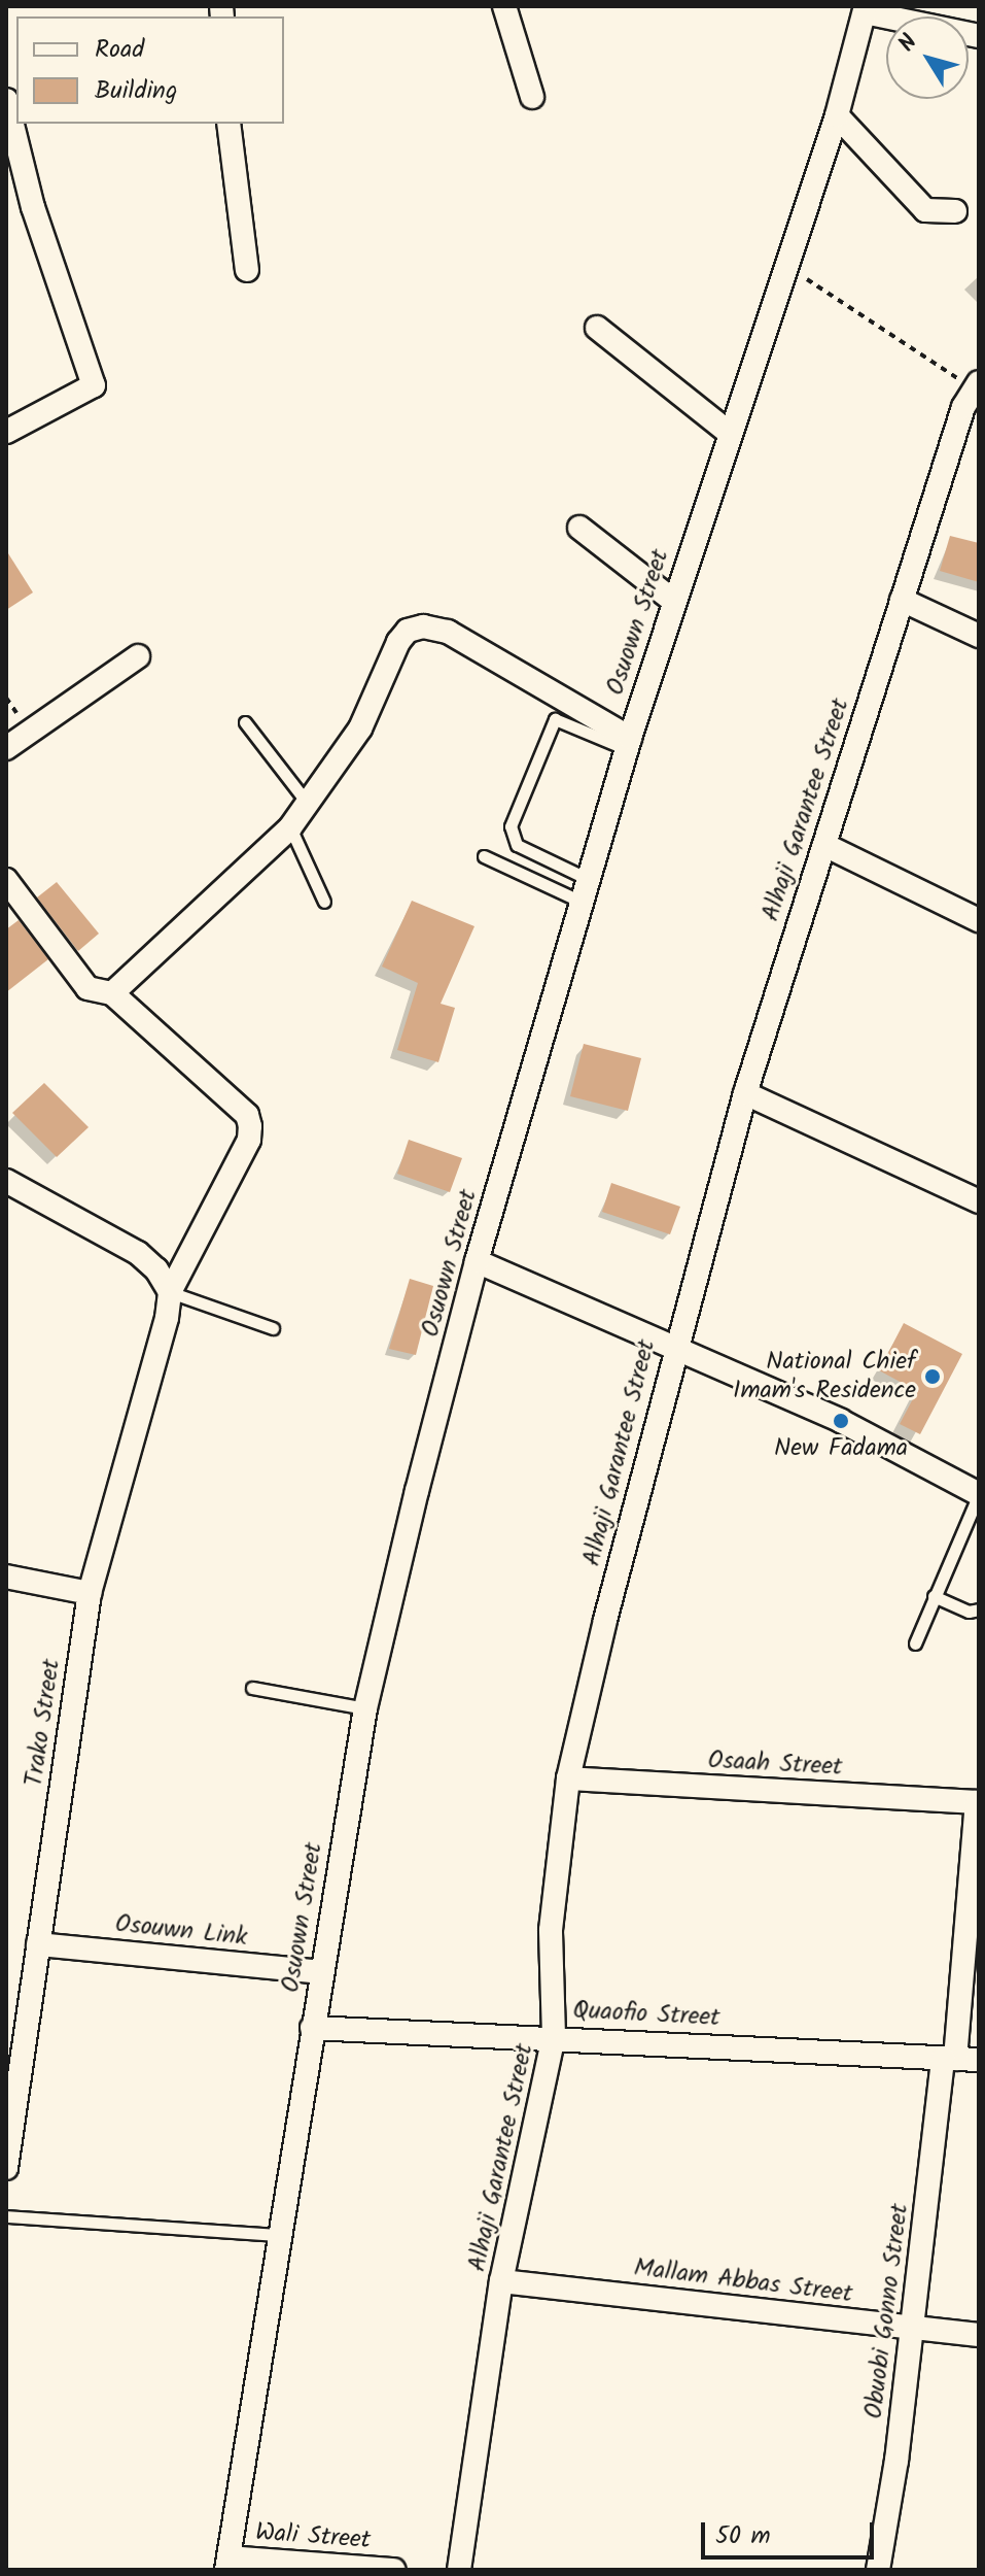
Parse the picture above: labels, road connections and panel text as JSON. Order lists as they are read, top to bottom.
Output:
{
  "streets": {
    "street": [
      "Osuown Street",
      "Alhaji Garantee Street",
      "Trako Street",
      "Osaah Street",
      "Osouwn Link",
      "Quaofio Street",
      "Mallam Abbas Street",
      "Obuobi Gonno Street",
      "Wali Street"
    ]
  },
  "crossings": [
    ["Osuown Street", "Osouwn Link"],
    ["Osuown Street", "Quaofio Street"],
    ["Osuown Street", "Wali Street"],
    ["Alhaji Garantee Street", "Osaah Street"],
    ["Alhaji Garantee Street", "Quaofio Street"],
    ["Alhaji Garantee Street", "Mallam Abbas Street"],
    ["Trako Street", "Osouwn Link"],
    ["Osaah Street", "Obuobi Gonno Street"],
    ["Quaofio Street", "Obuobi Gonno Street"],
    ["Mallam Abbas Street", "Obuobi Gonno Street"]
  ],
  "places": ["National Chief Imam's Residence", "New Fadama"],
  "legend": ["Road", "Building"],
  "scale_bar": "50 m",
  "north": "top left"
}
